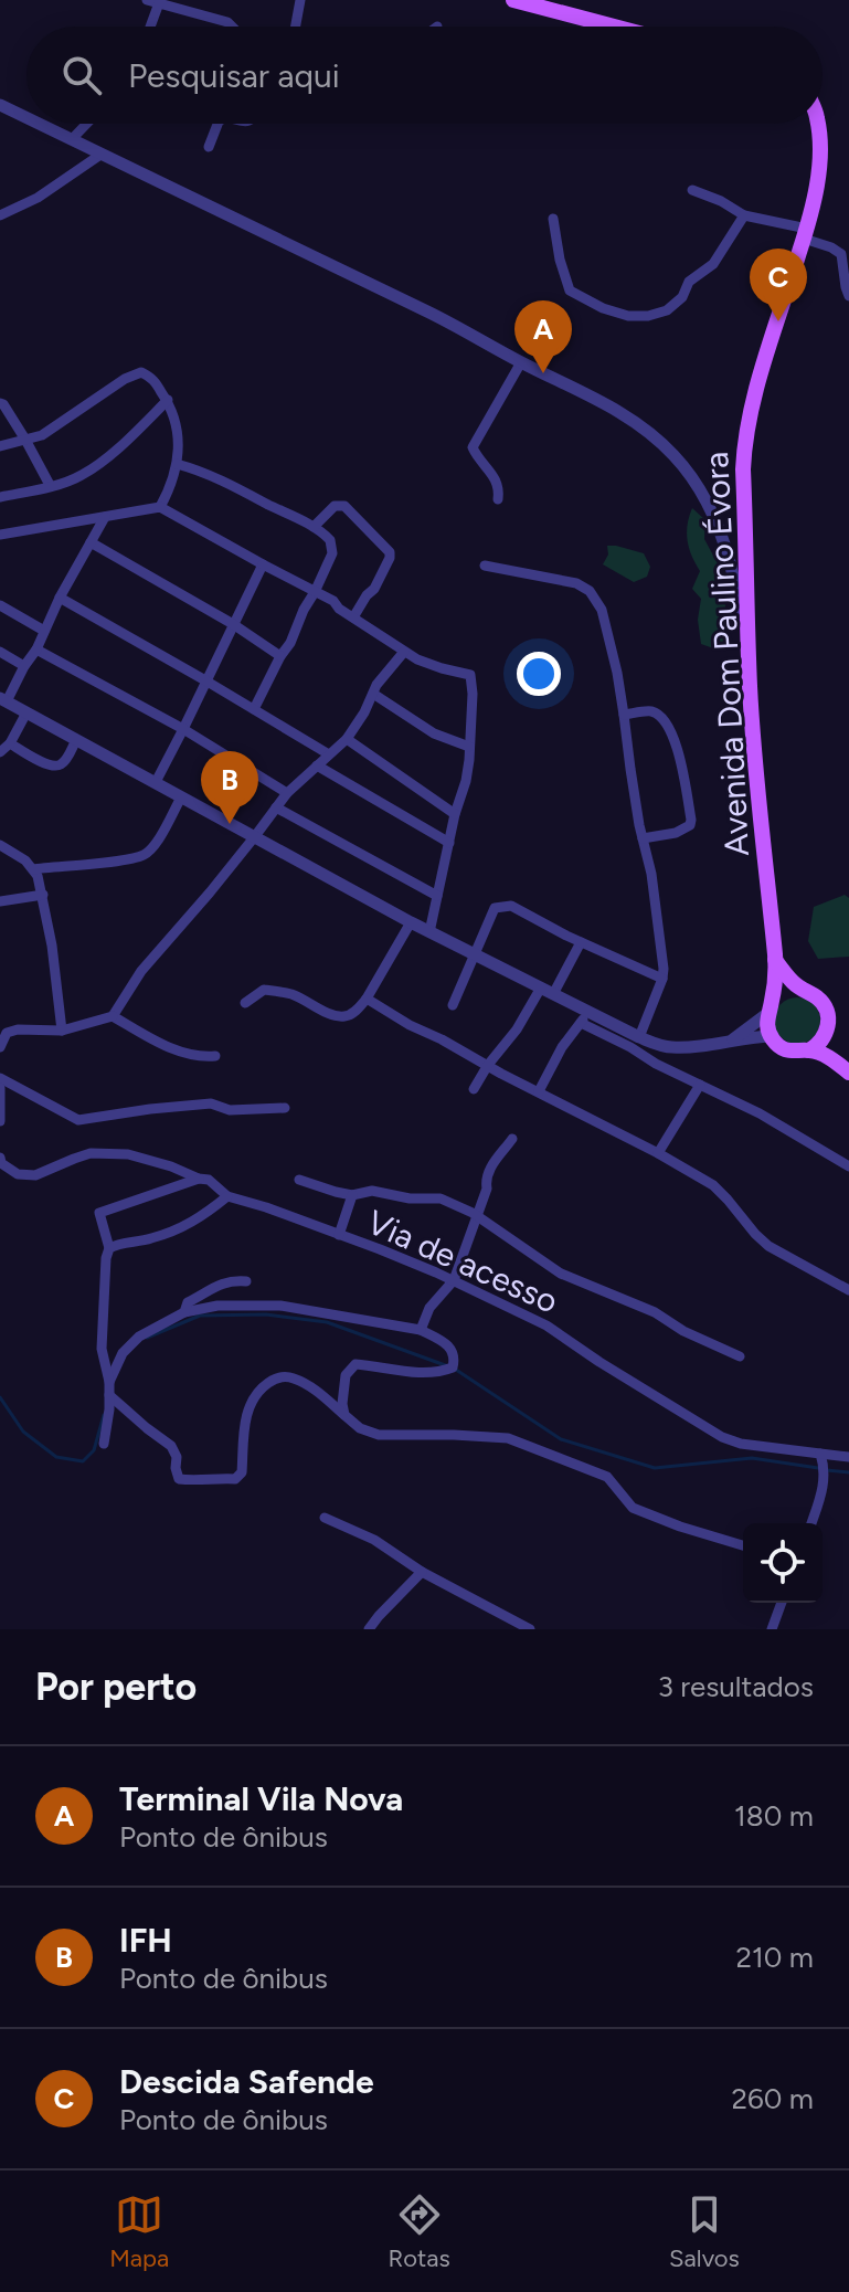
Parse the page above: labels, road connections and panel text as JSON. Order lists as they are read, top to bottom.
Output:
{
  "streets": {
    "main road": ["Avenida Dom Paulino Évora"],
    "street": ["Via de acesso"]
  },
  "page": {
    "search": "Pesquisar aqui",
    "pins": ["C", "A", "B"],
    "heading": ["Por perto", "3 resultados"],
    "list": [
      {
        "mark": "A",
        "name": "Terminal Vila Nova",
        "note": "Ponto de ônibus",
        "value": "180 m"
      },
      {
        "mark": "B",
        "name": "IFH",
        "note": "Ponto de ônibus",
        "value": "210 m"
      },
      {
        "mark": "C",
        "name": "Descida Safende",
        "note": "Ponto de ônibus",
        "value": "260 m"
      }
    ],
    "nav": ["Mapa", "Rotas", "Salvos"]
  }
}
